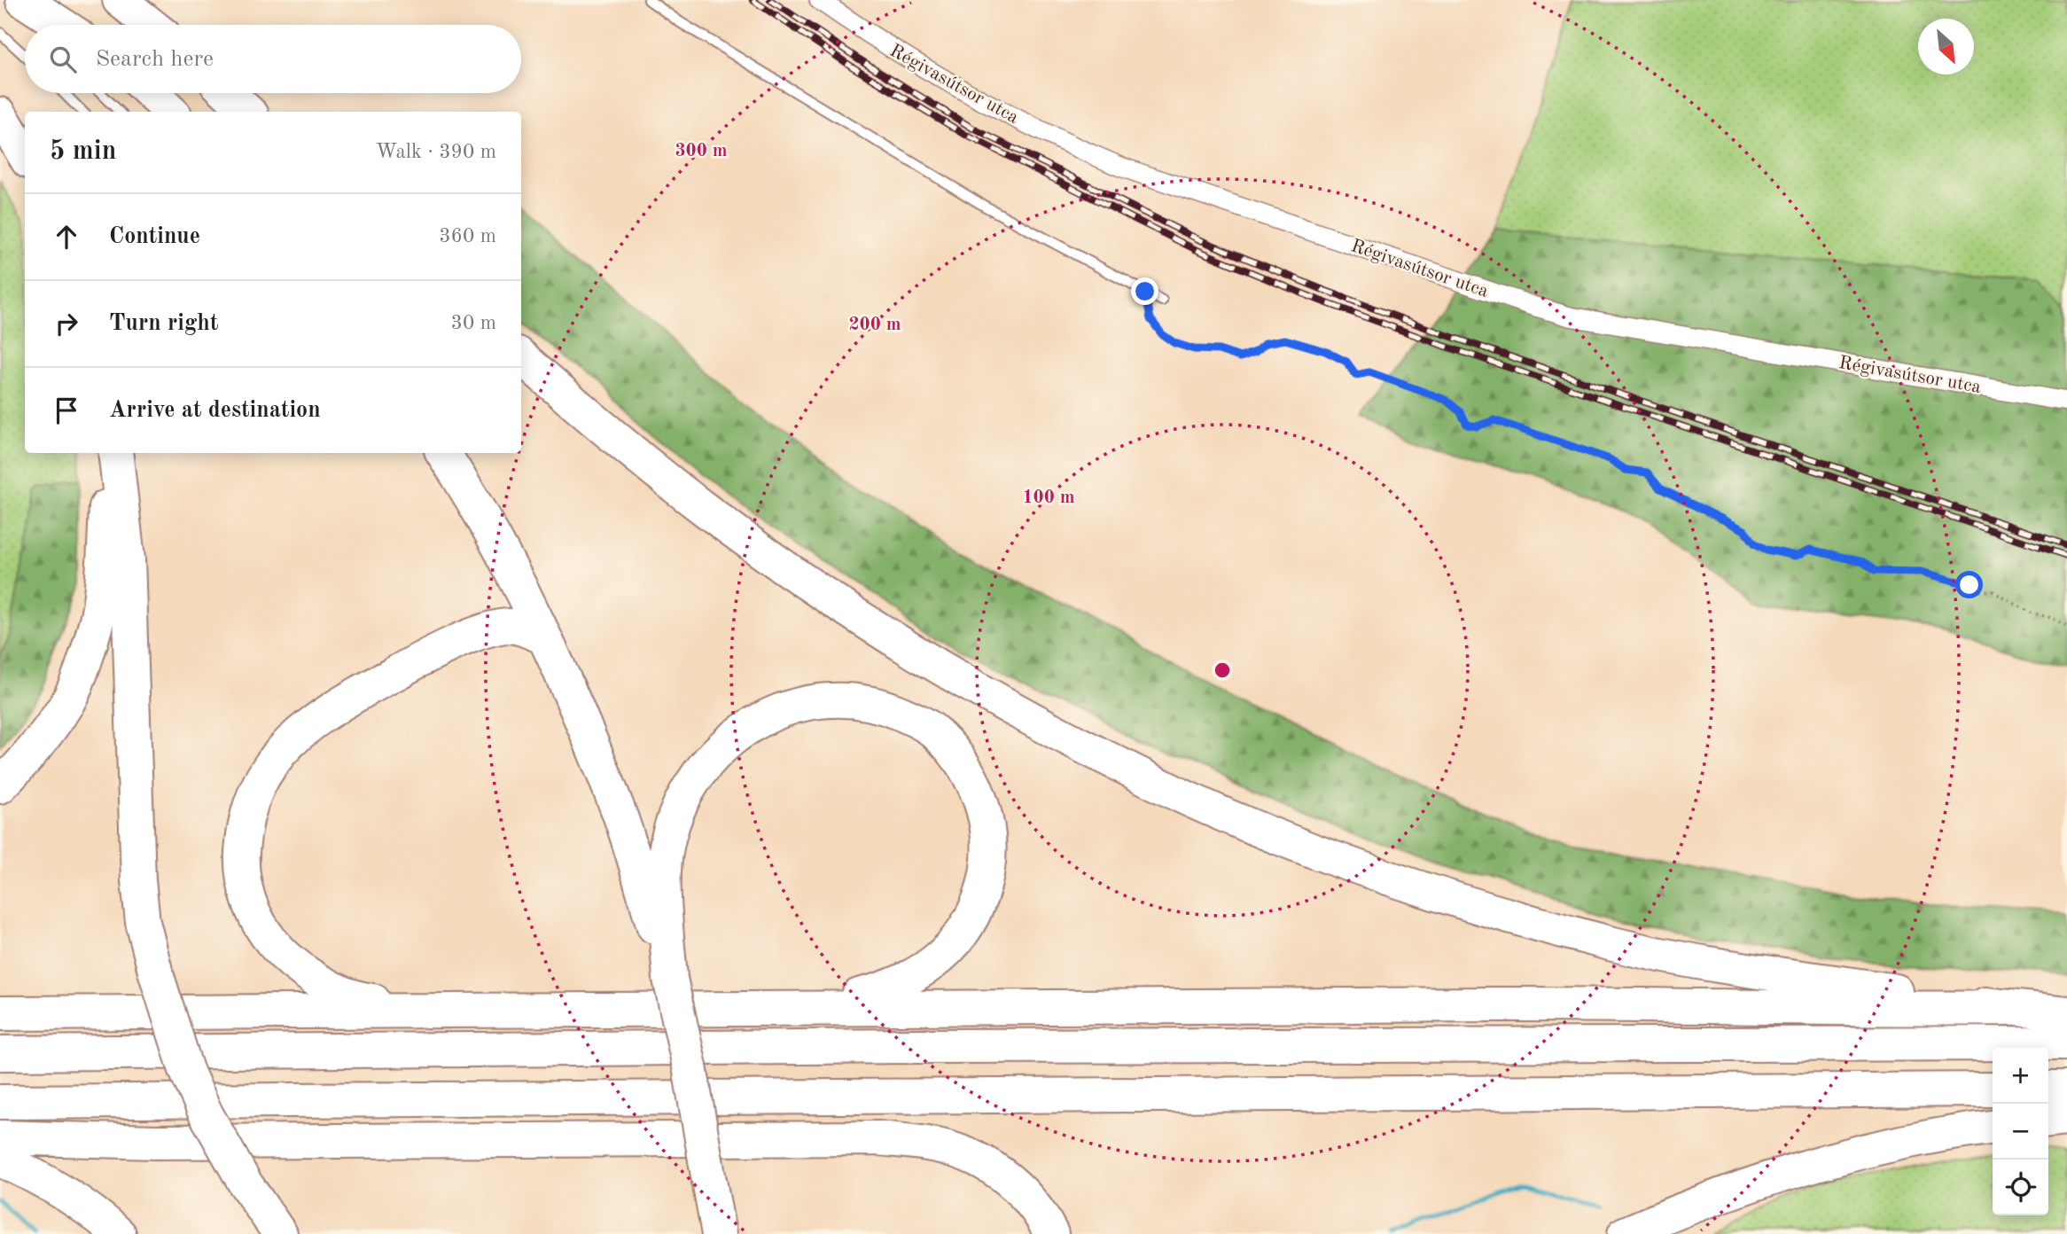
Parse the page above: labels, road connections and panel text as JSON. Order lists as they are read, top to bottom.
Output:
{
  "streets": {
    "street": ["Régivasútsor utca"]
  },
  "north": "bottom right",
  "page": {
    "search": "Search here",
    "heading": ["5 min", "Walk · 390 m"],
    "list": [
      ["Continue", "360 m"],
      ["Turn right", "30 m"],
      "Arrive at destination"
    ],
    "map_buttons": ["+", "−"]
  },
  "rings": ["300 m", "200 m", "100 m"]
}
